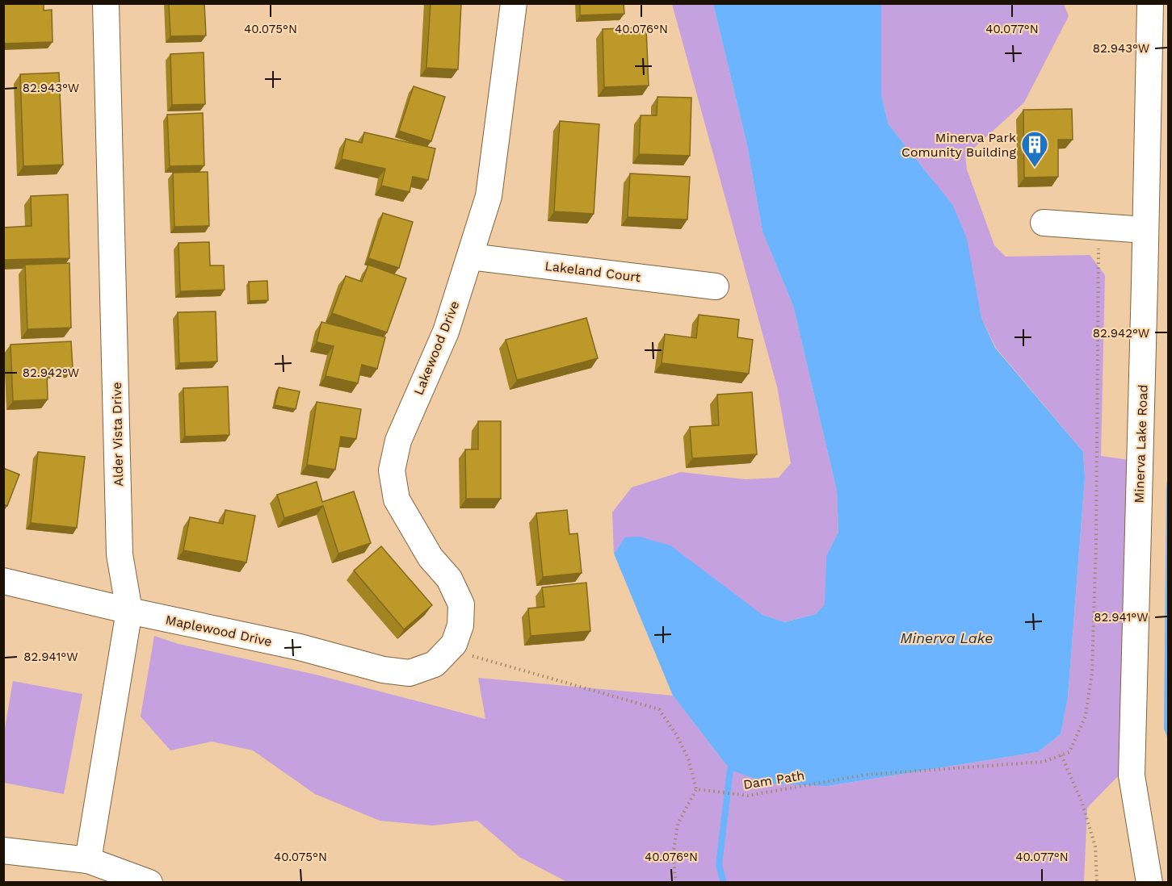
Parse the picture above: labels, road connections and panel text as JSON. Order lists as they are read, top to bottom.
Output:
{
  "streets": {
    "street": [
      "Lakeland Court",
      "Lakewood Drive",
      "Alder Vista Drive",
      "Minerva Lake Road",
      "Maplewood Drive"
    ],
    "path": ["Dam Path"]
  },
  "crossings": [
    ["Lakeland Court", "Lakewood Drive"],
    ["Lakewood Drive", "Maplewood Drive"],
    ["Alder Vista Drive", "Maplewood Drive"]
  ],
  "water": ["Minerva Lake"],
  "places": {
    "building": ["Minerva Park Comunity Building"]
  },
  "coordinates": [
    "40.075°N",
    "40.076°N",
    "40.077°N",
    "82.943°W",
    "82.942°W",
    "82.941°W"
  ]
}
